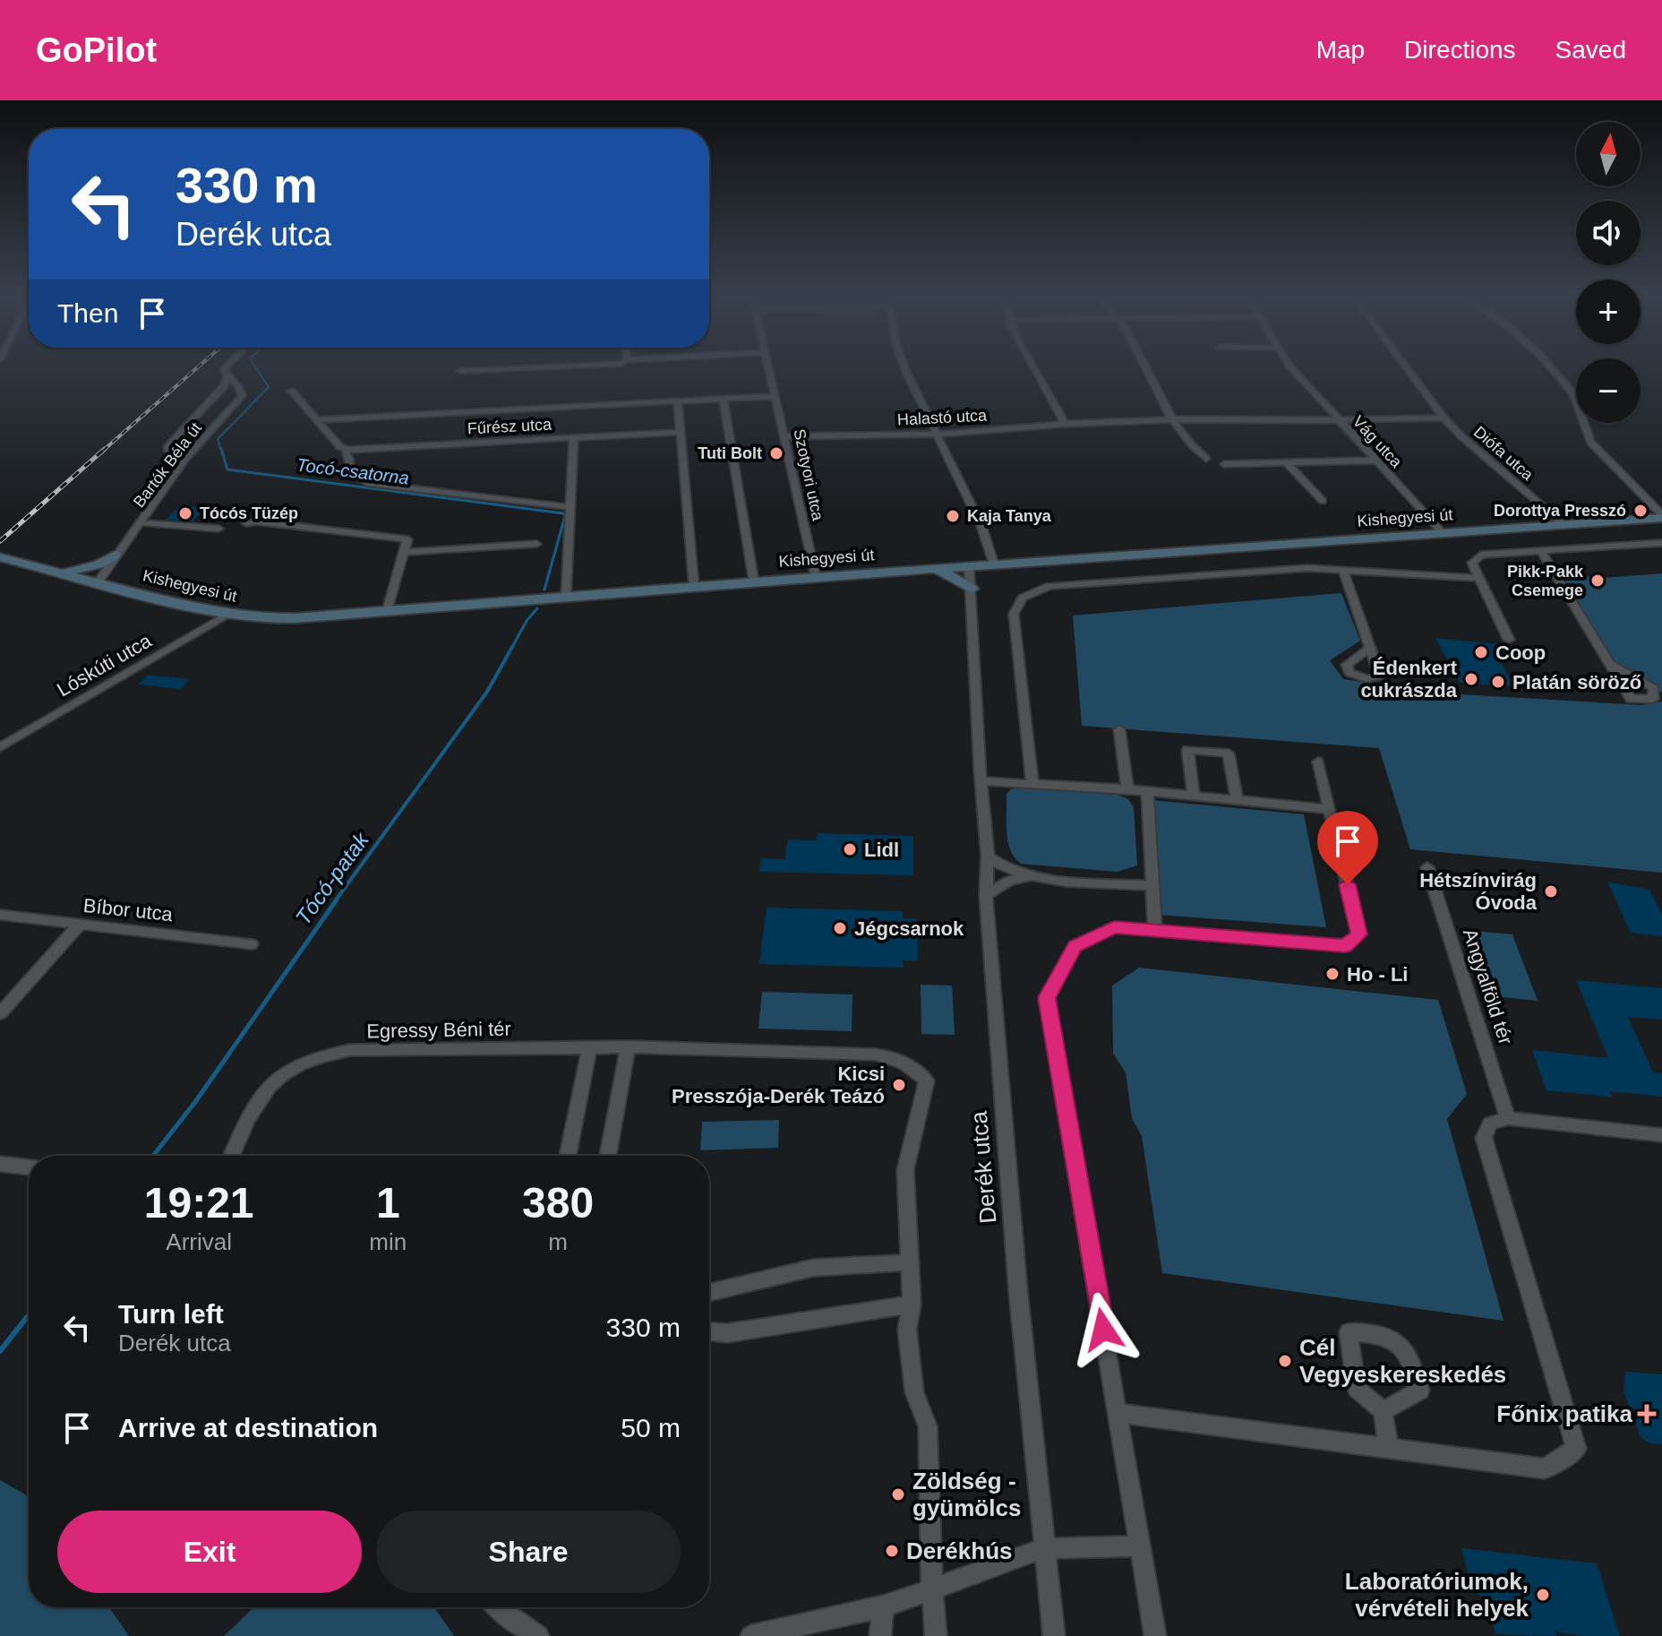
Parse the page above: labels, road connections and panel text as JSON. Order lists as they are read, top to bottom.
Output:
{
  "streets": {
    "street": [
      "Halastó utca",
      "Fűrész utca",
      "Vág utca",
      "Diófa utca",
      "Bartók Béla út",
      "Szotyori utca",
      "Kishegyesi út",
      "Lóskúti utca",
      "Bíbor utca",
      "Angyalföld tér",
      "Egressy Béni tér",
      "Derék utca"
    ]
  },
  "crossings": [
    ["Halastó utca", "Vág utca"],
    ["Halastó utca", "Diófa utca"],
    ["Halastó utca", "Szotyori utca"],
    ["Vág utca", "Kishegyesi út"],
    ["Diófa utca", "Kishegyesi út"],
    ["Bartók Béla út", "Kishegyesi út"],
    ["Szotyori utca", "Kishegyesi út"],
    ["Kishegyesi út", "Lóskúti utca"],
    ["Kishegyesi út", "Derék utca"]
  ],
  "water": ["Tocó-csatorna", "Tócó-patak"],
  "places": {
    "other": [
      "Tuti Bolt",
      "Dorottya Presszó",
      "Tócós Tüzép",
      "Kaja Tanya",
      "Pikk-Pakk Csemege",
      "Coop",
      "Édenkert cukrászda",
      "Platán söröző",
      "Lidl",
      "Hétszínvirág Óvoda",
      "Jégcsarnok",
      "Ho - Li",
      "Kicsi Presszója-Derék Teázó",
      "Cél Vegyeskereskedés",
      "Zöldség - gyümölcs",
      "Derékhús",
      "Laboratóriumok, vérvételi helyek"
    ],
    "health": ["Főnix patika"]
  },
  "north": "top",
  "page": {
    "header": "GoPilot",
    "nav": ["Map", "Directions", "Saved"],
    "map_buttons": ["+", "−"],
    "turn": ["330 m", "Derék utca"],
    "then": "Then",
    "eta": [
      "19:21",
      "Arrival",
      "1",
      "min",
      "380",
      "m"
    ],
    "list": [
      {
        "name": "Turn left",
        "note": "Derék utca",
        "value": "330 m"
      },
      {
        "name": "Arrive at destination",
        "value": "50 m"
      }
    ],
    "buttons": ["Exit", "Share"]
  }
}
